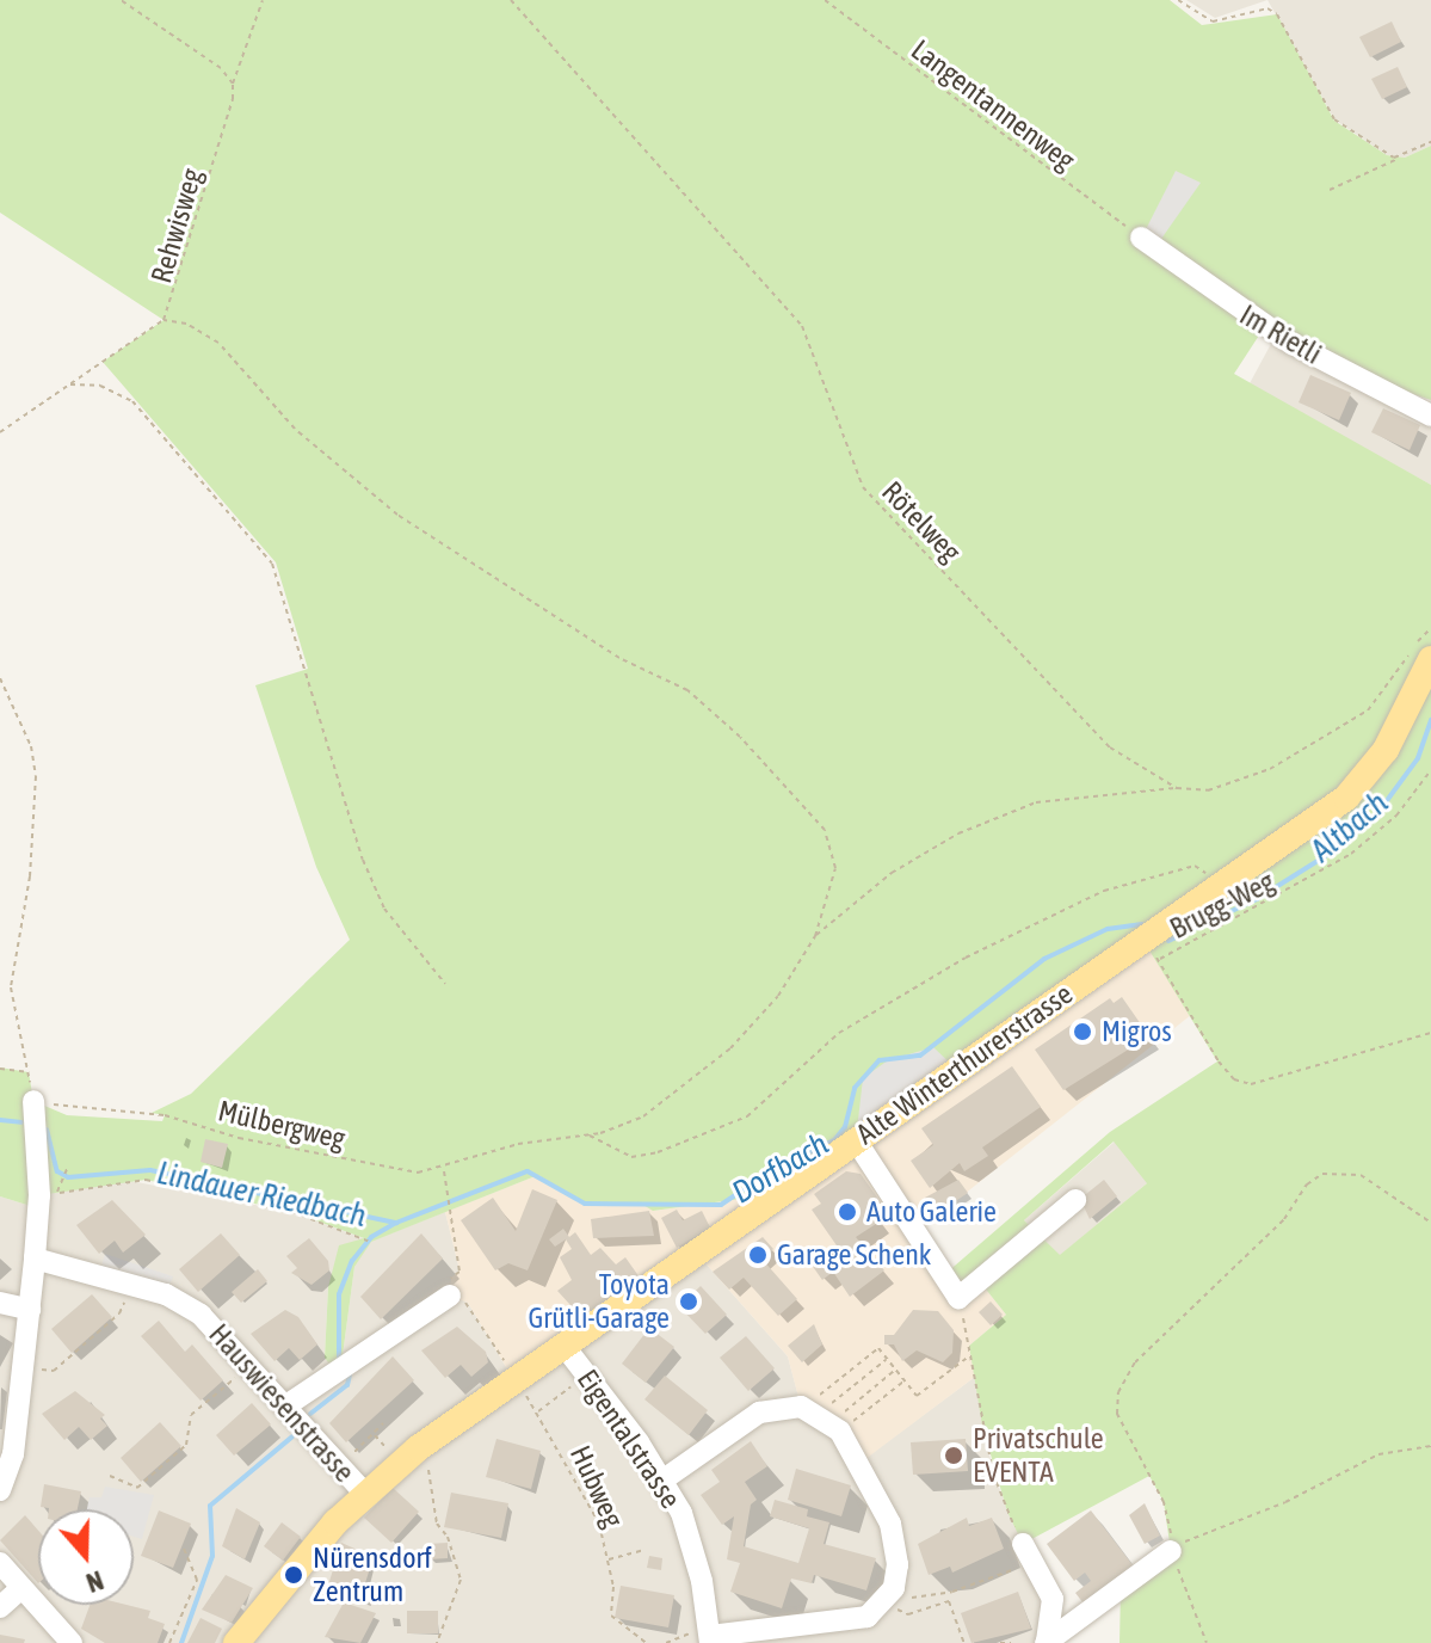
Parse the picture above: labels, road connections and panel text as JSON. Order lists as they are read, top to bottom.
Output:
{
  "streets": {
    "main road": ["Alte Winterthurerstrasse"],
    "street": ["Im Rietli", "Hauswiesenstrasse", "Eigentalstrasse"],
    "path": [
      "Langentannenweg",
      "Rehwisweg",
      "Rötelweg",
      "Brugg-Weg",
      "Mülbergweg",
      "Hubweg"
    ]
  },
  "crossings": [
    ["Langentannenweg", "Im Rietli"],
    ["Alte Winterthurerstrasse", "Hauswiesenstrasse"],
    ["Alte Winterthurerstrasse", "Eigentalstrasse"]
  ],
  "water": ["Altbach", "Dorfbach", "Lindauer Riedbach"],
  "places": [
    "Migros",
    "Auto Galerie",
    "Garage Schenk",
    "Toyota Grütli-Garage",
    "Privatschule EVENTA",
    "Nürensdorf Zentrum"
  ],
  "north": "bottom"
}
